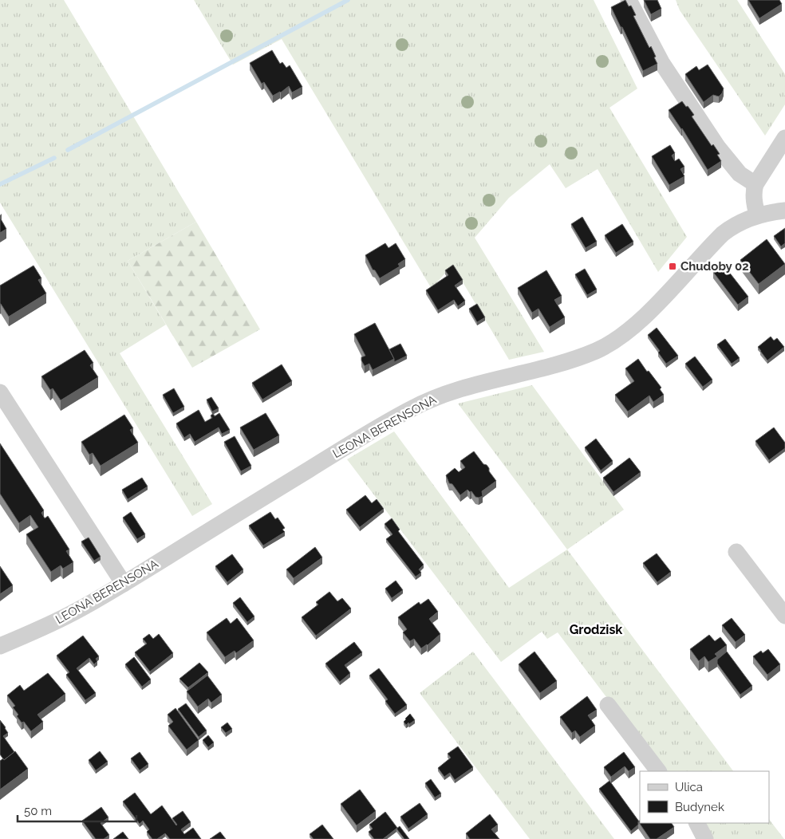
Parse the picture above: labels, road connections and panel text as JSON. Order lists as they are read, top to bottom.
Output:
{
  "streets": {
    "street": ["LEONA BERENSONA"]
  },
  "districts": ["Grodzisk"],
  "places": {
    "transit": ["Chudoby 02"]
  },
  "legend": ["Ulica", "Budynek"],
  "scale_bar": "50 m"
}
